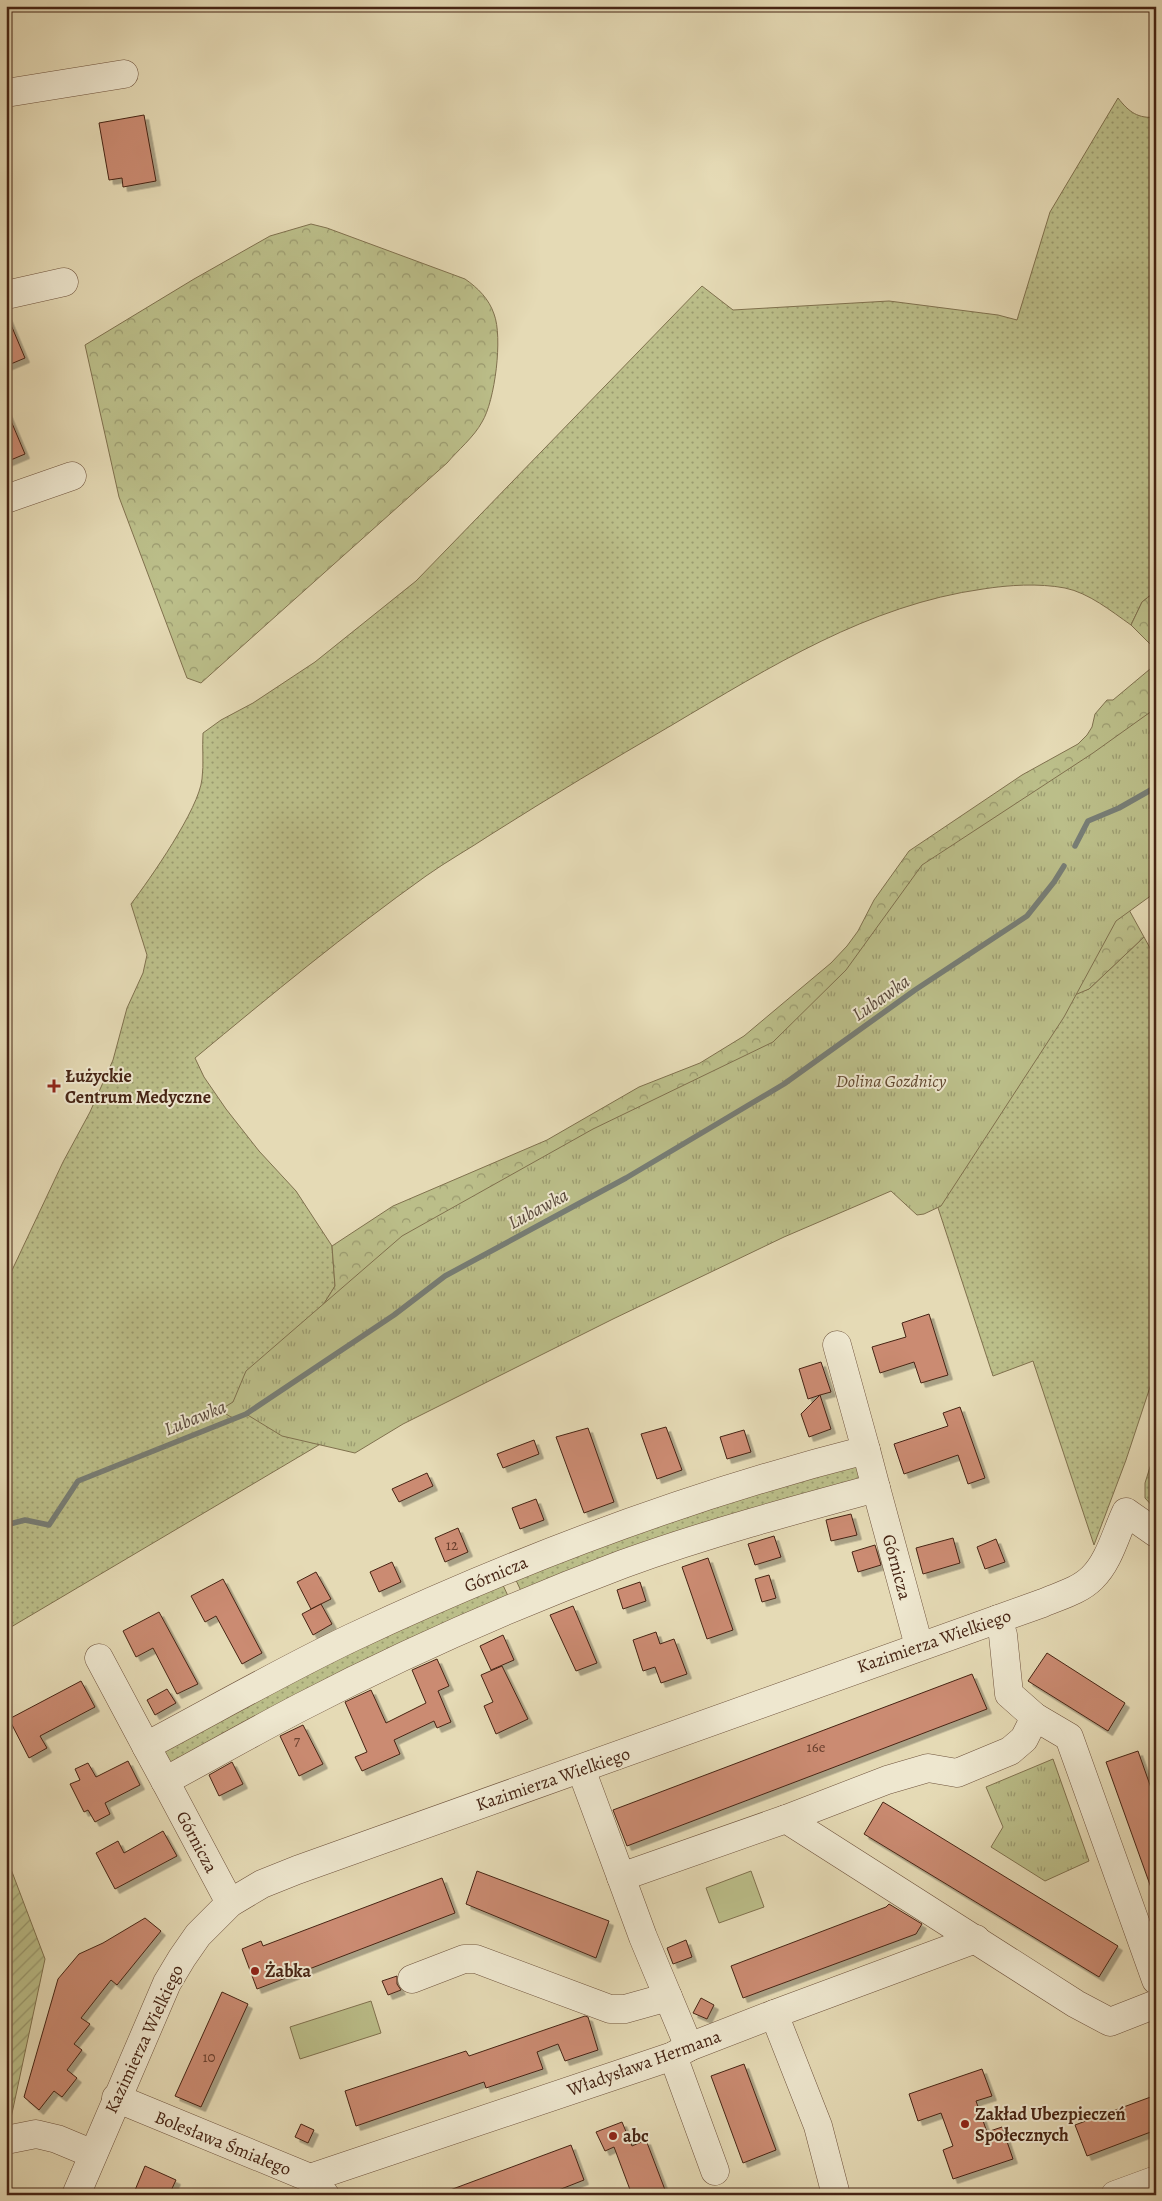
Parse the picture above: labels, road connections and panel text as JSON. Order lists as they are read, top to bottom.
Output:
{
  "streets": {
    "street": [
      "Górnicza",
      "Kazimierza Wielkiego",
      "Władysława Hermana",
      "Bolesława Śmiałego"
    ]
  },
  "crossings": [
    ["Górnicza", "Kazimierza Wielkiego"],
    ["Kazimierza Wielkiego", "Bolesława Śmiałego"],
    ["Władysława Hermana", "Bolesława Śmiałego"]
  ],
  "water": ["Lubawka"],
  "parks": ["Dolina Gozdnicy"],
  "places": {
    "health": ["Łużyckie Centrum Medyczne"],
    "other": ["Żabka", "Zakład Ubezpieczeń Społecznych", "abc"]
  },
  "house_numbers": [
    "12",
    "7",
    "16e",
    "10"
  ]
}
